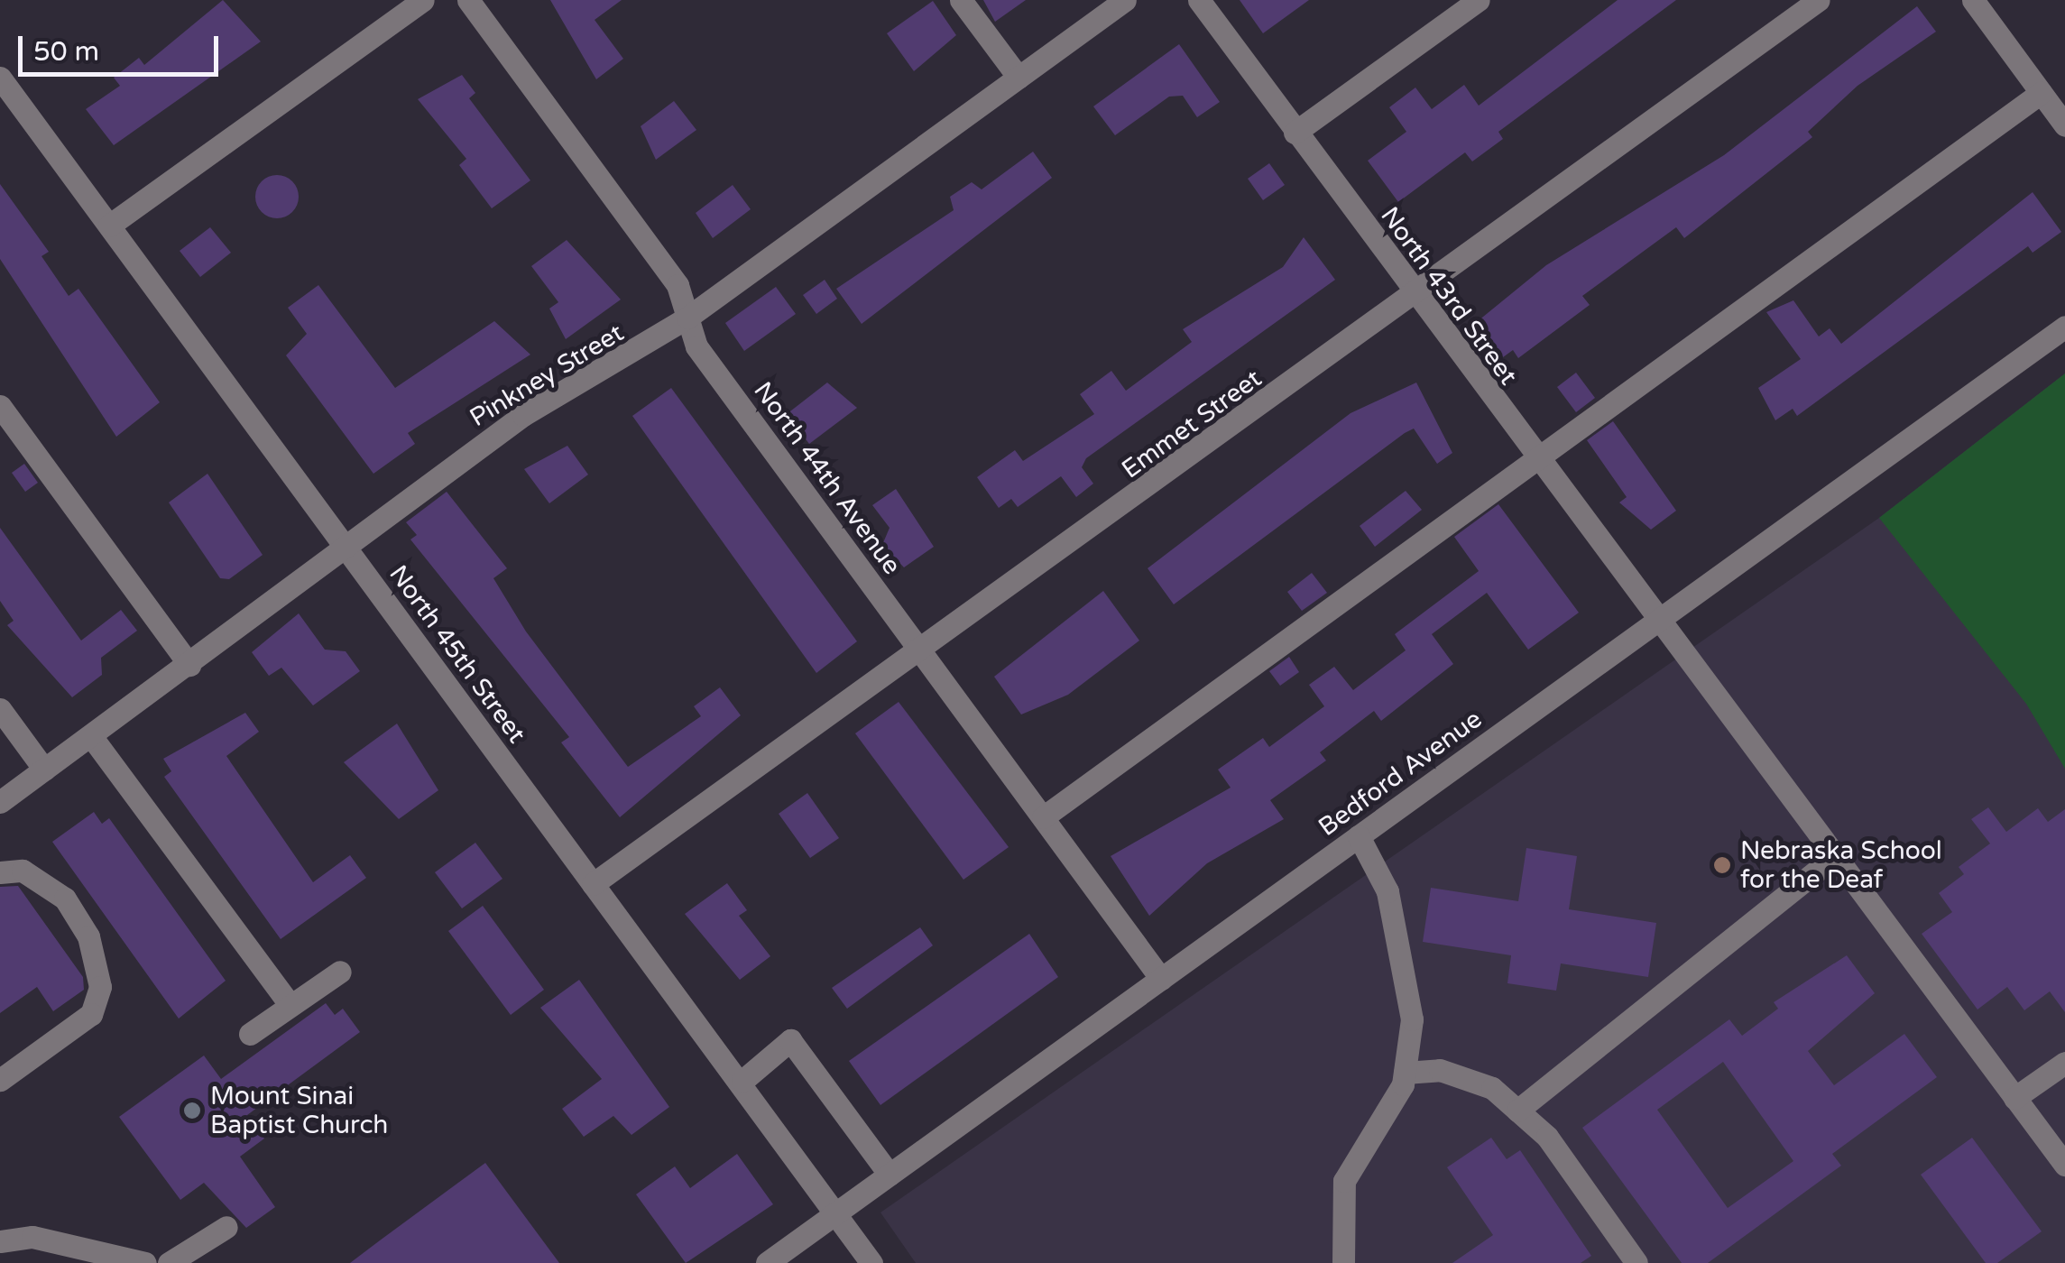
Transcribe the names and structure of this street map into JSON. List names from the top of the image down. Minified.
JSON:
{"streets":{"street":["North 43rd Street","Pinkney Street","Emmet Street","North 44th Avenue","North 45th Street","Bedford Avenue"]},"crossings":[["North 43rd Street","Emmet Street"],["North 43rd Street","Bedford Avenue"],["Pinkney Street","North 44th Avenue"],["Pinkney Street","North 45th Street"],["Emmet Street","North 44th Avenue"],["Emmet Street","North 45th Street"],["North 44th Avenue","Bedford Avenue"],["North 45th Street","Bedford Avenue"]],"places":["Nebraska School for the Deaf","Mount Sinai Baptist Church"],"scale_bar":"50 m"}
